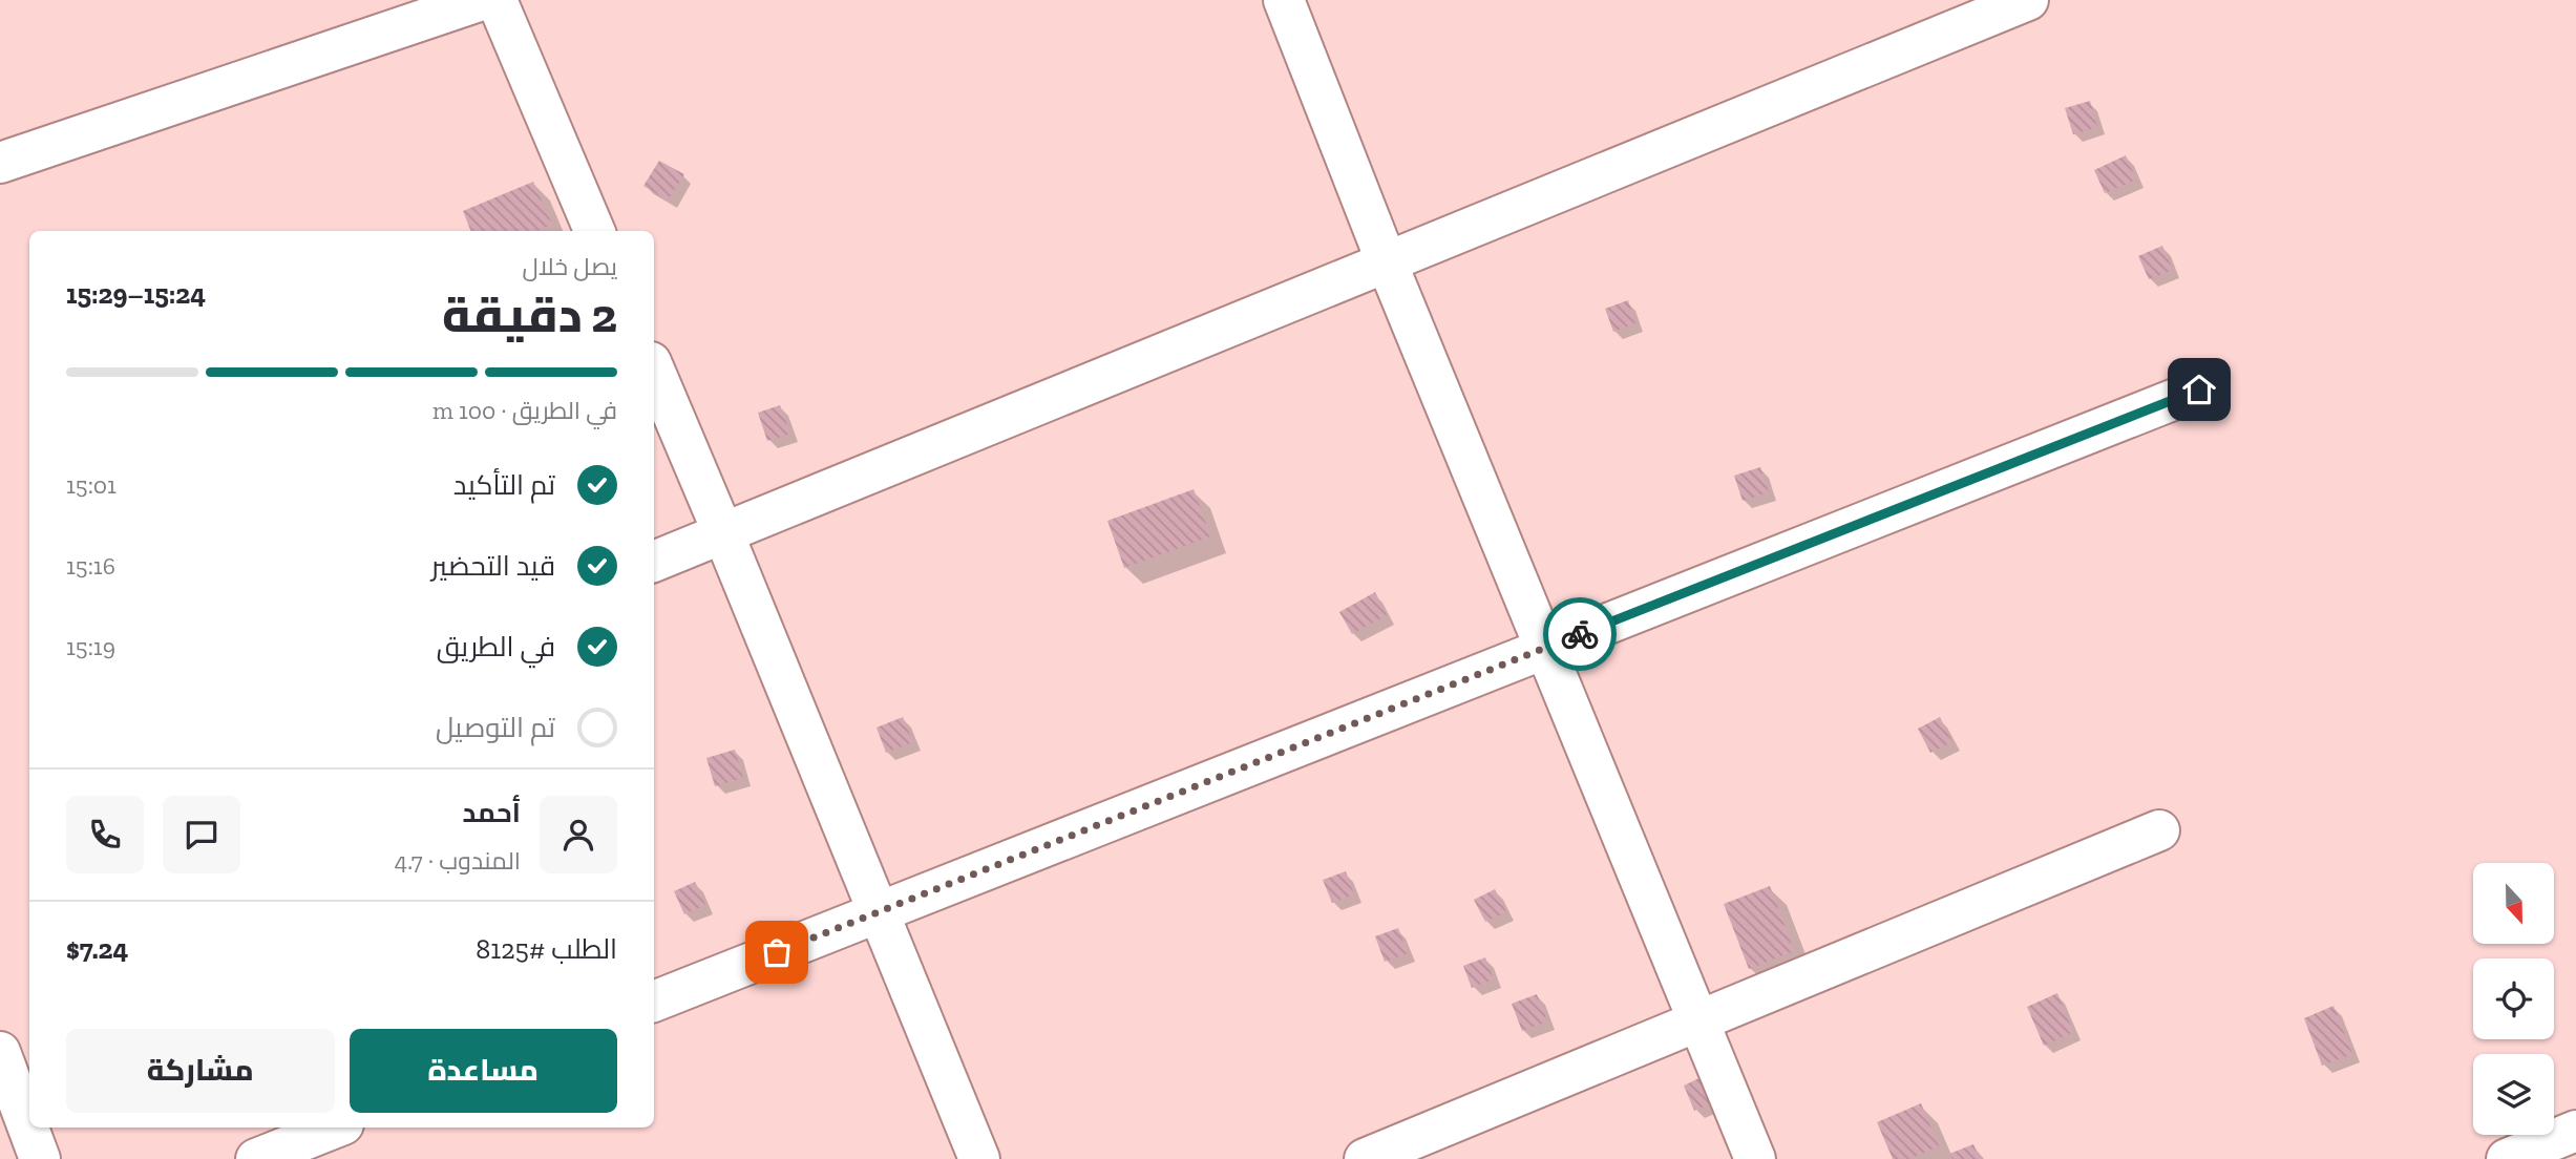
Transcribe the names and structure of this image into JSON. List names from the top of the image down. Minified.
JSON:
{"north":"bottom","page":{"heading":["2 دقيقة","يصل خلال","15:24–15:29"],"panel":["أحمد","المندوب · 4.7","الطلب #8125","$7.24"],"bar":"في الطريق · 100 m","list":[["تم التأكيد","15:01"],["قيد التحضير","15:16"],["في الطريق","15:19"],"تم التوصيل"],"buttons":["مساعدة","مشاركة"]}}
